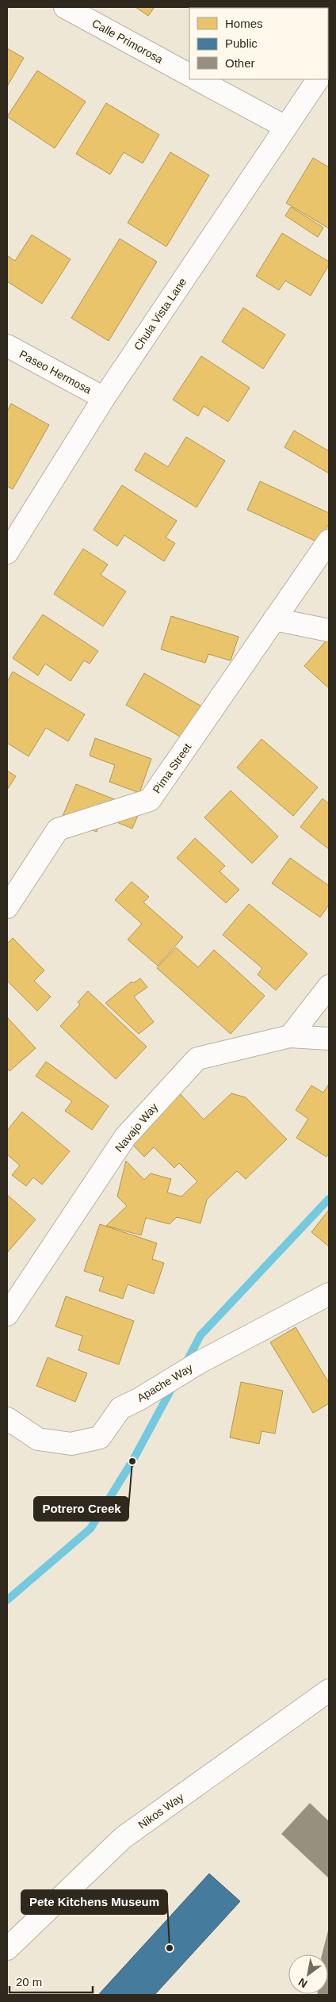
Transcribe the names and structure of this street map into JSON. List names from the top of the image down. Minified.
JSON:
{"streets":{"street":["Calle Primorosa","Chula Vista Lane","Paseo Hermosa","Pima Street","Navajo Way","Apache Way","Nikos Way"]},"crossings":[["Chula Vista Lane","Paseo Hermosa"]],"places":["Potrero Creek","Pete Kitchens Museum"],"legend":["Homes","Public","Other"],"scale_bar":"20 m","north":"bottom left"}
